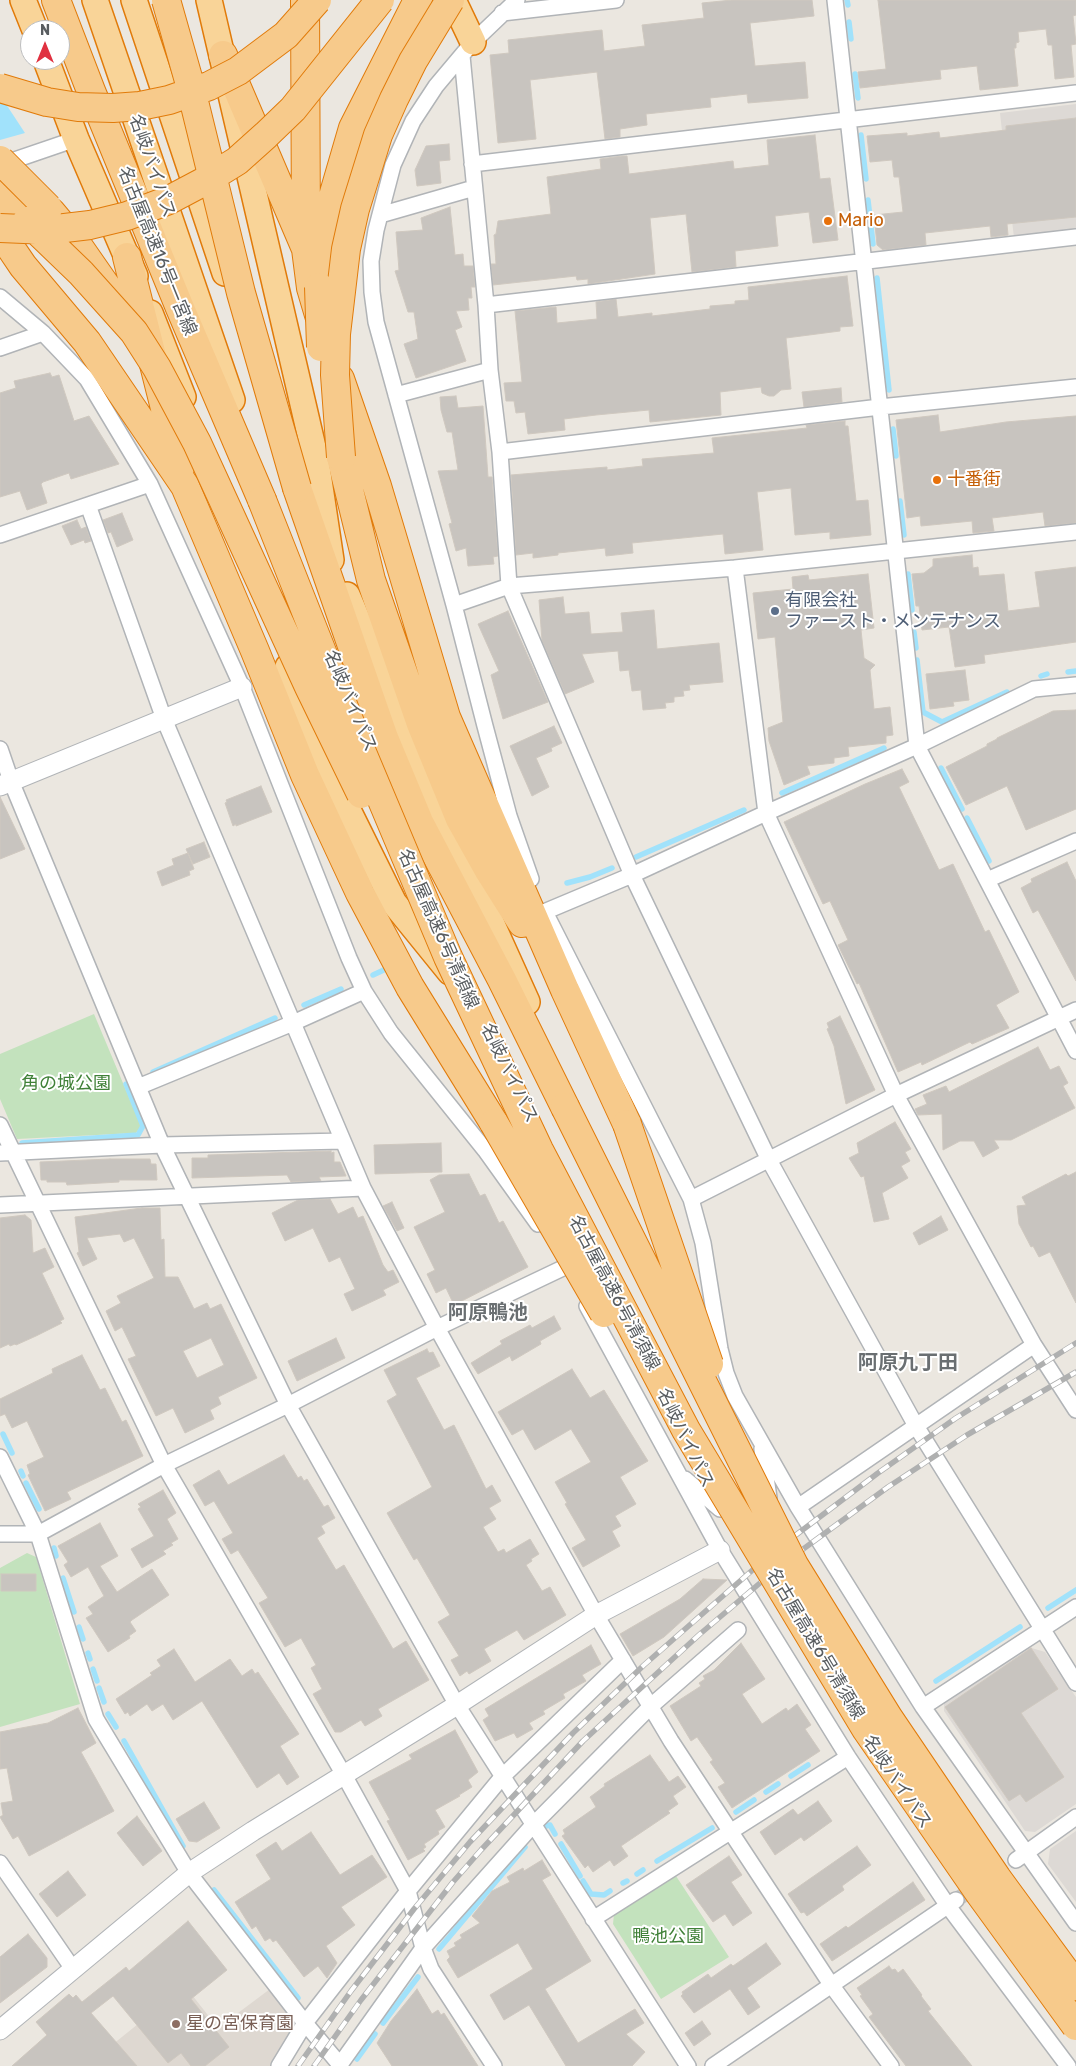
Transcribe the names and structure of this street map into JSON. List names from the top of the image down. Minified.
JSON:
{"streets":{"highway":["名岐バイパス","名古屋高速16号一宮線","名古屋高速6号清須線"]},"crossings":[["名古屋高速16号一宮線","名古屋高速6号清須線"]],"districts":["阿原鴨池","阿原九丁田"],"parks":["角の城公園","鴨池公園"],"places":["Mario","十番街","有限会社 ファースト・メンテナンス","星の宮保育園"],"north":"top"}
